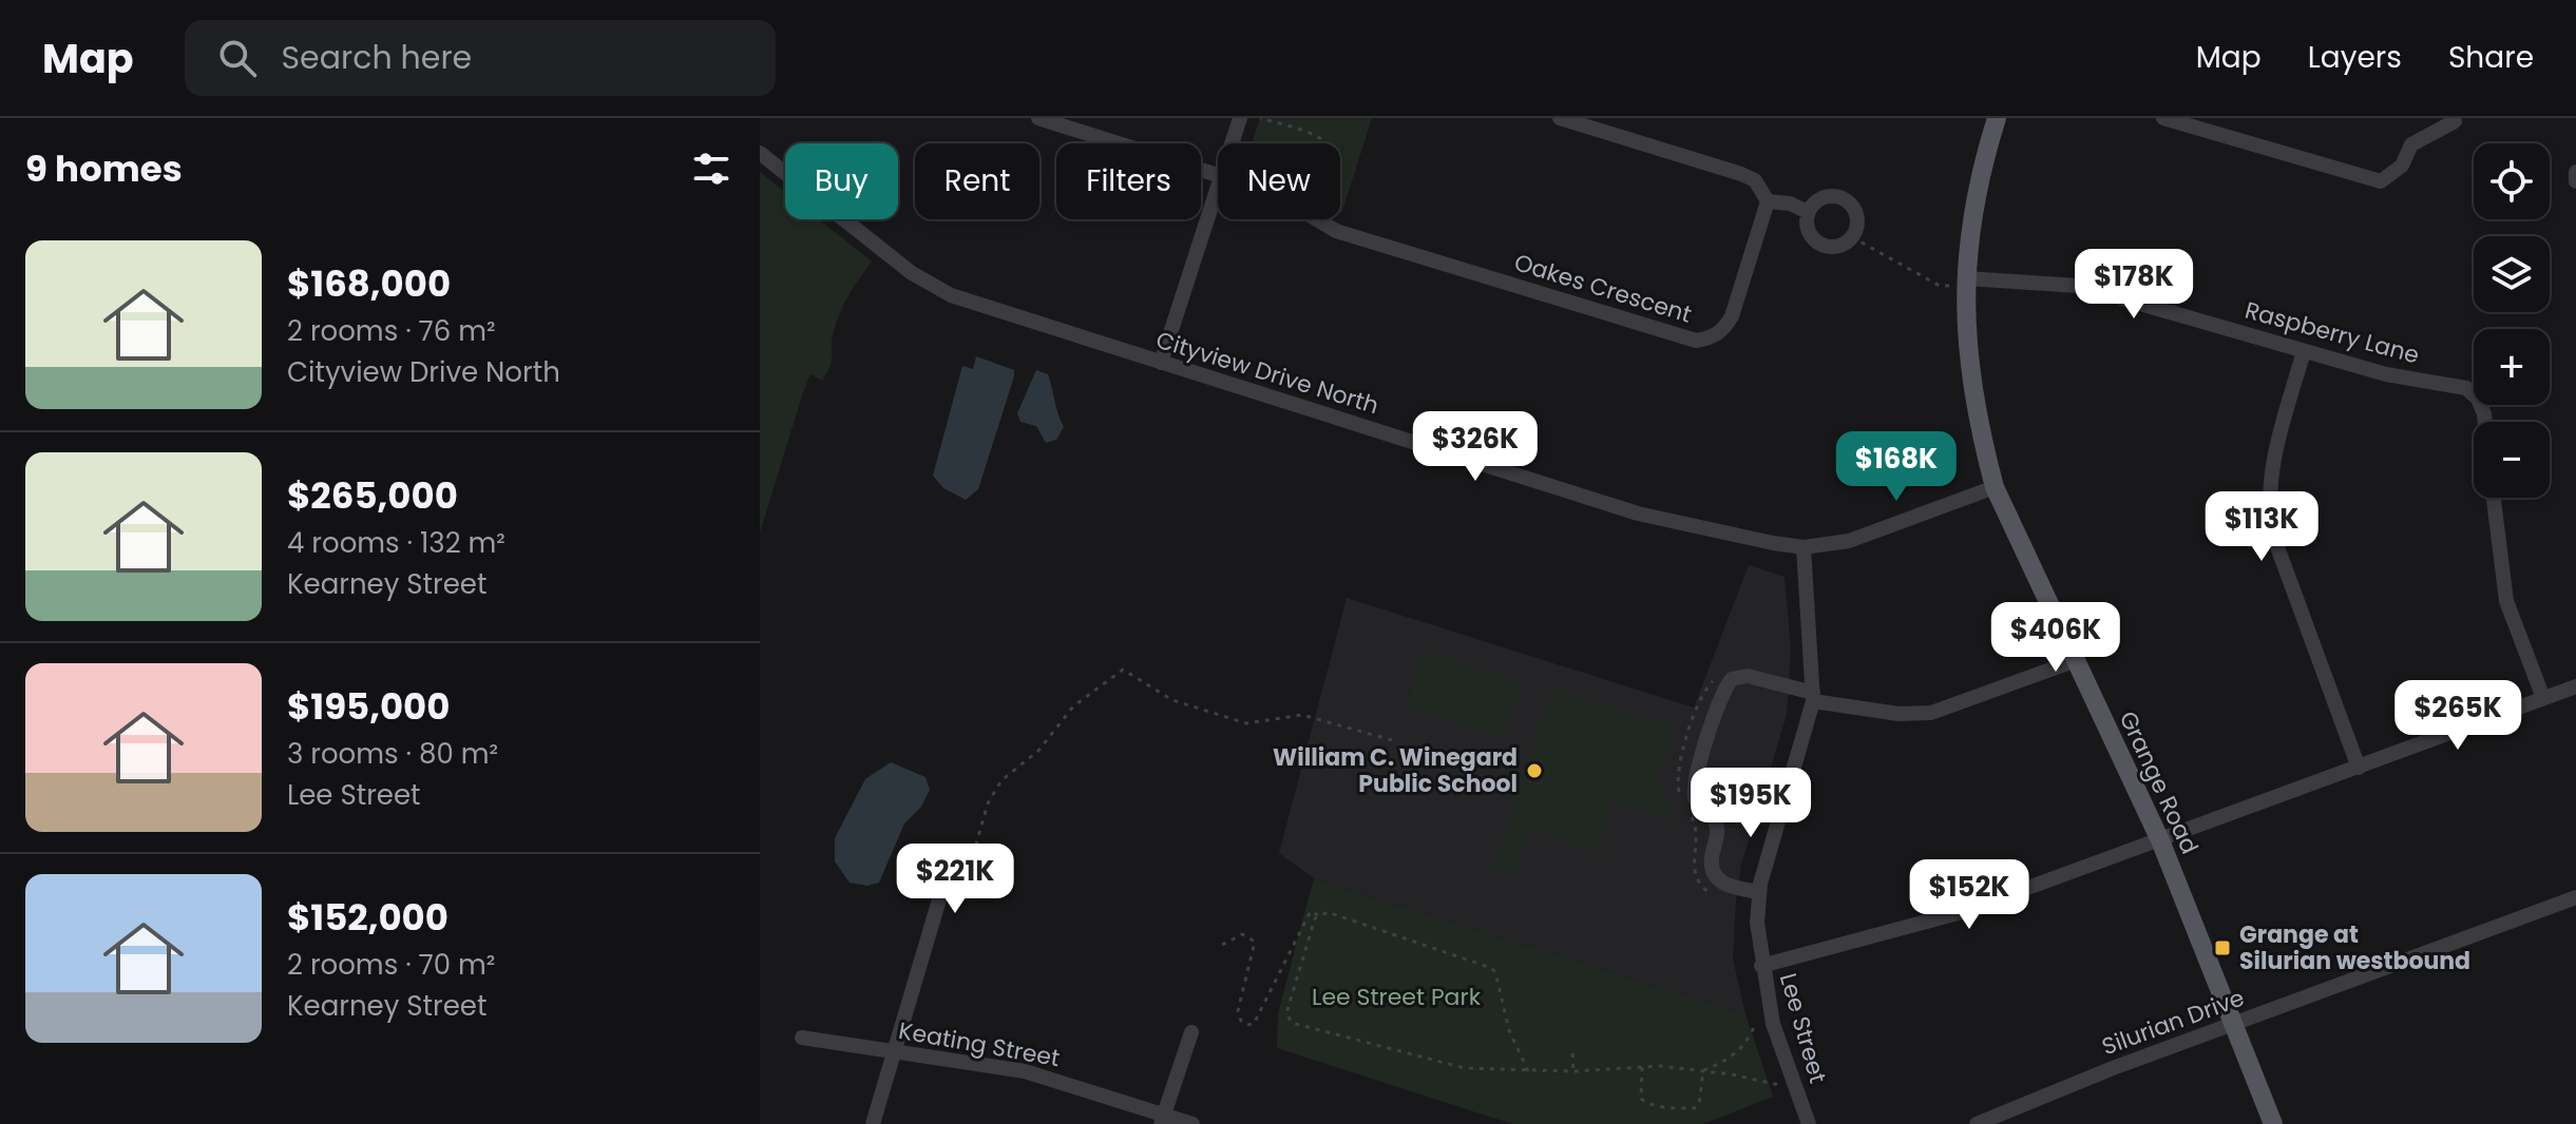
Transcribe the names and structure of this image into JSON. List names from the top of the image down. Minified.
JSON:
{"streets":{"main road":["Grange Road"],"street":["Oakes Crescent","Raspberry Lane","Cityview Drive North","Silurian Drive","Lee Street","Keating Street"]},"crossings":[["Raspberry Lane","Grange Road"],["Cityview Drive North","Grange Road"],["Cityview Drive North","Lee Street"],["Grange Road","Silurian Drive"]],"parks":["Lee Street Park"],"places":{"other":["William C. Winegard Public School"],"transit":["Grange at Silurian westbound"]},"page":{"header":"Map","search":"Search here","nav":["Map","Layers","Share"],"heading":"9 homes","map_buttons":["+","−"],"chip":["Buy","Rent","Filters","New"],"list":[{"name":"$168,000","note":"2 rooms · 76 m² · Cityview Drive North"},{"name":"$265,000","note":"4 rooms · 132 m² · Kearney Street"},{"name":"$195,000","note":"3 rooms · 80 m² · Lee Street"},{"name":"$152,000","note":"2 rooms · 70 m² · Kearney Street"}],"price":["$178K","$326K","$168K","$113K","$406K","$265K","$195K","$221K","$152K"]}}
